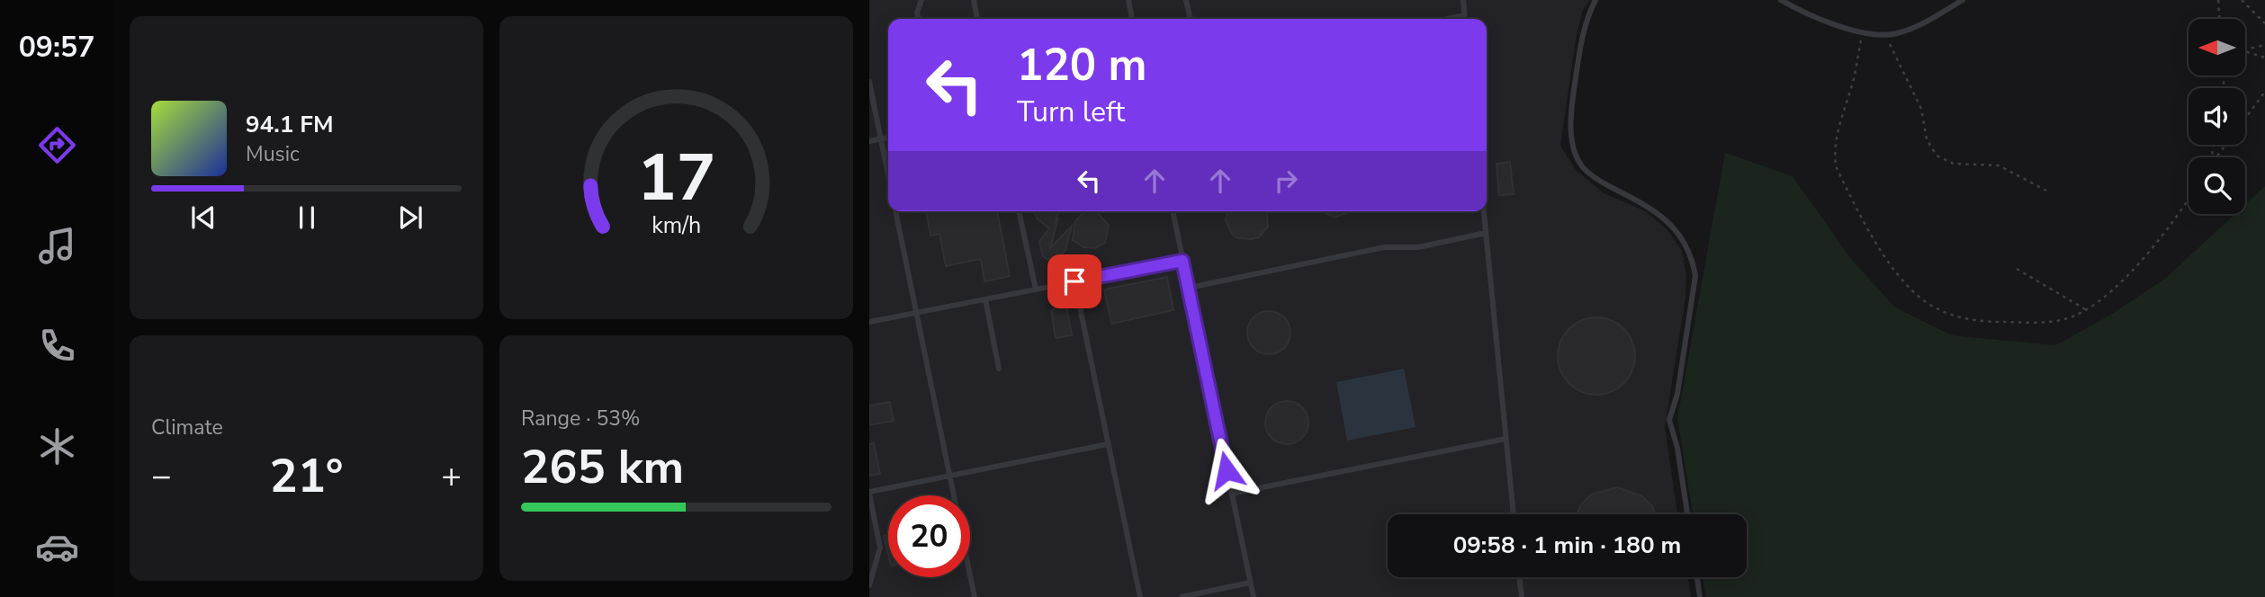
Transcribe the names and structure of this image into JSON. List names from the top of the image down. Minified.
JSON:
{"north":"left","page":{"tabs":"09:57","turn":["120 m","Turn left"],"song":["94.1 FM","Music"],"tile":["Climate",["Range · 53%","265 km"]],"heat":["−","21°","+"],"limit":"20","trip":"09:58 · 1 min · 180 m","gauge":["17","km/h"]}}
